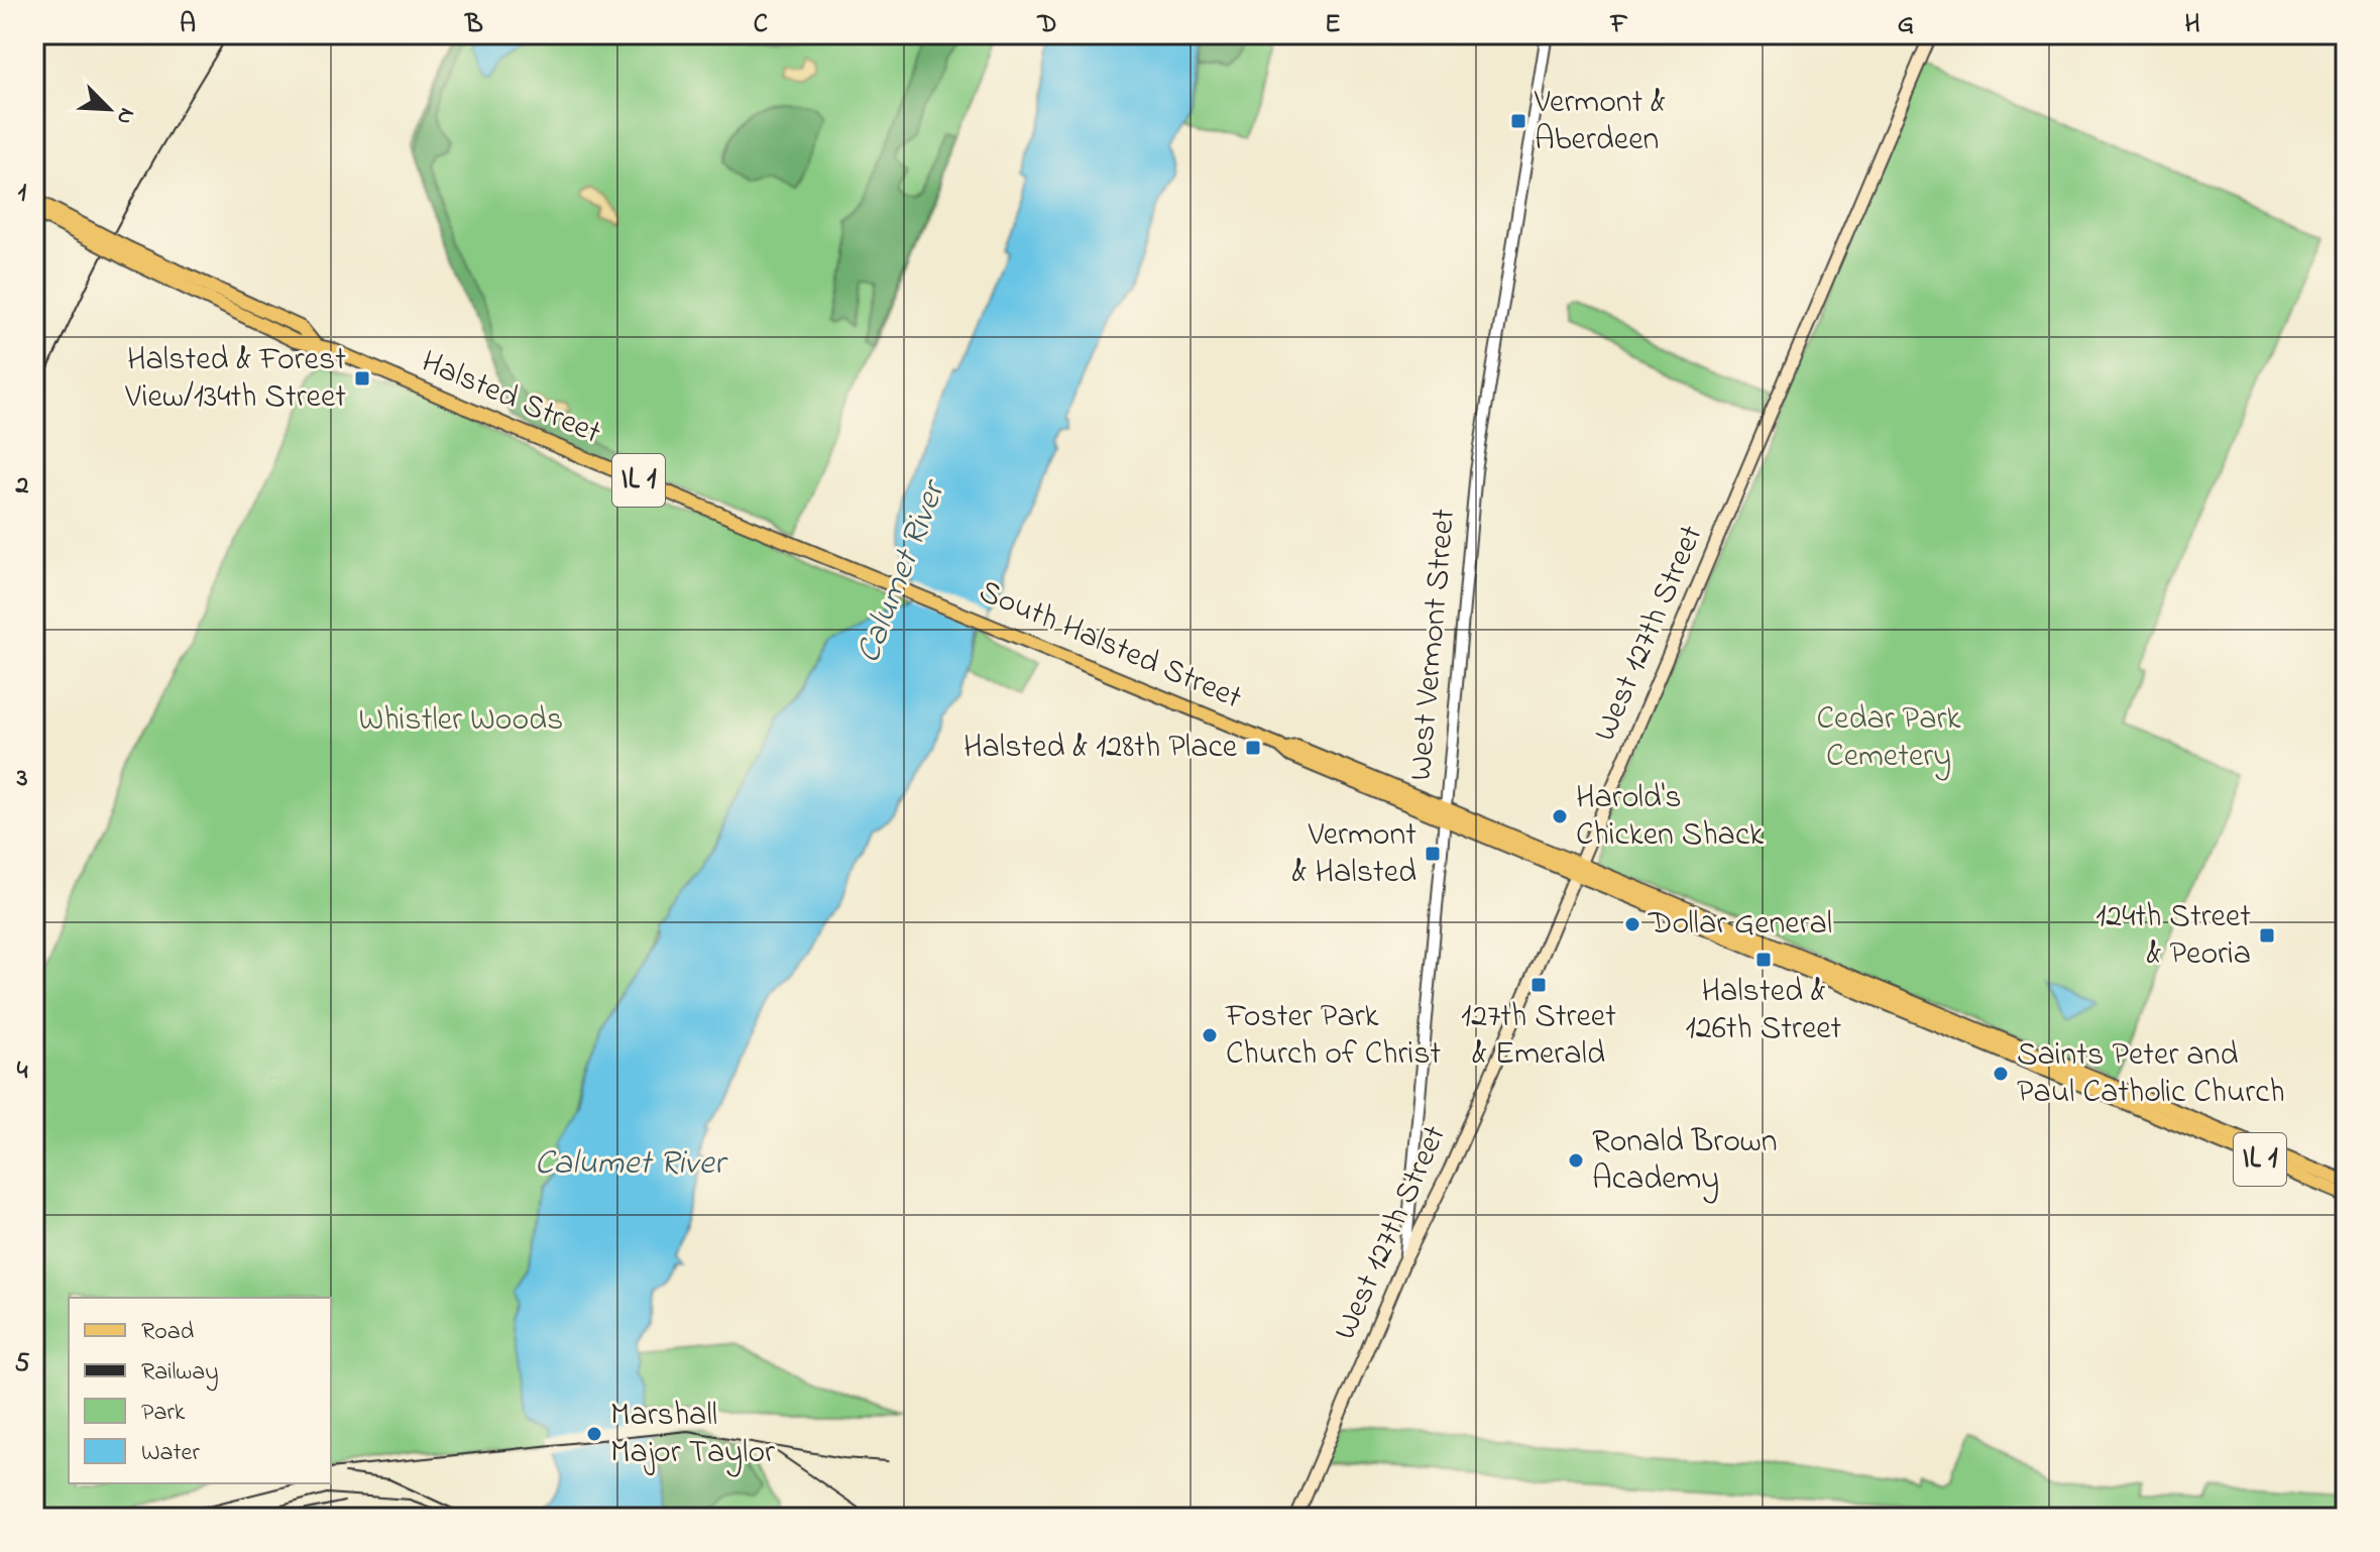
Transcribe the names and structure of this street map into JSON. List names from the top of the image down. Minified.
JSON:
{"streets":{"main road":["Halsted Street","IL 1","West 127th Street","South Halsted Street"],"street":["West Vermont Street"]},"crossings":[["Halsted Street","South Halsted Street"],["West 127th Street","West Vermont Street"],["West 127th Street","South Halsted Street"],["West Vermont Street","South Halsted Street"]],"water":["Calumet River"],"parks":["Cedar Park Cemetery","Whistler Woods"],"places":{"transit":["Vermont & Aberdeen","Halsted & Forest View/134th Street","Halsted & 128th Place","Vermont & Halsted","124th Street & Peoria","Halsted & 126th Street","127th Street & Emerald"],"other":["Harold's Chicken Shack","Dollar General","Foster Park Church of Christ","Saints Peter and Paul Catholic Church","Ronald Brown Academy","Marshall Major Taylor"]},"legend":["Road","Railway","Park","Water"],"north":"bottom right","grid":{"columns":["A","B","C","D","E","F","G","H"],"rows":["1","2","3","4","5"]}}
